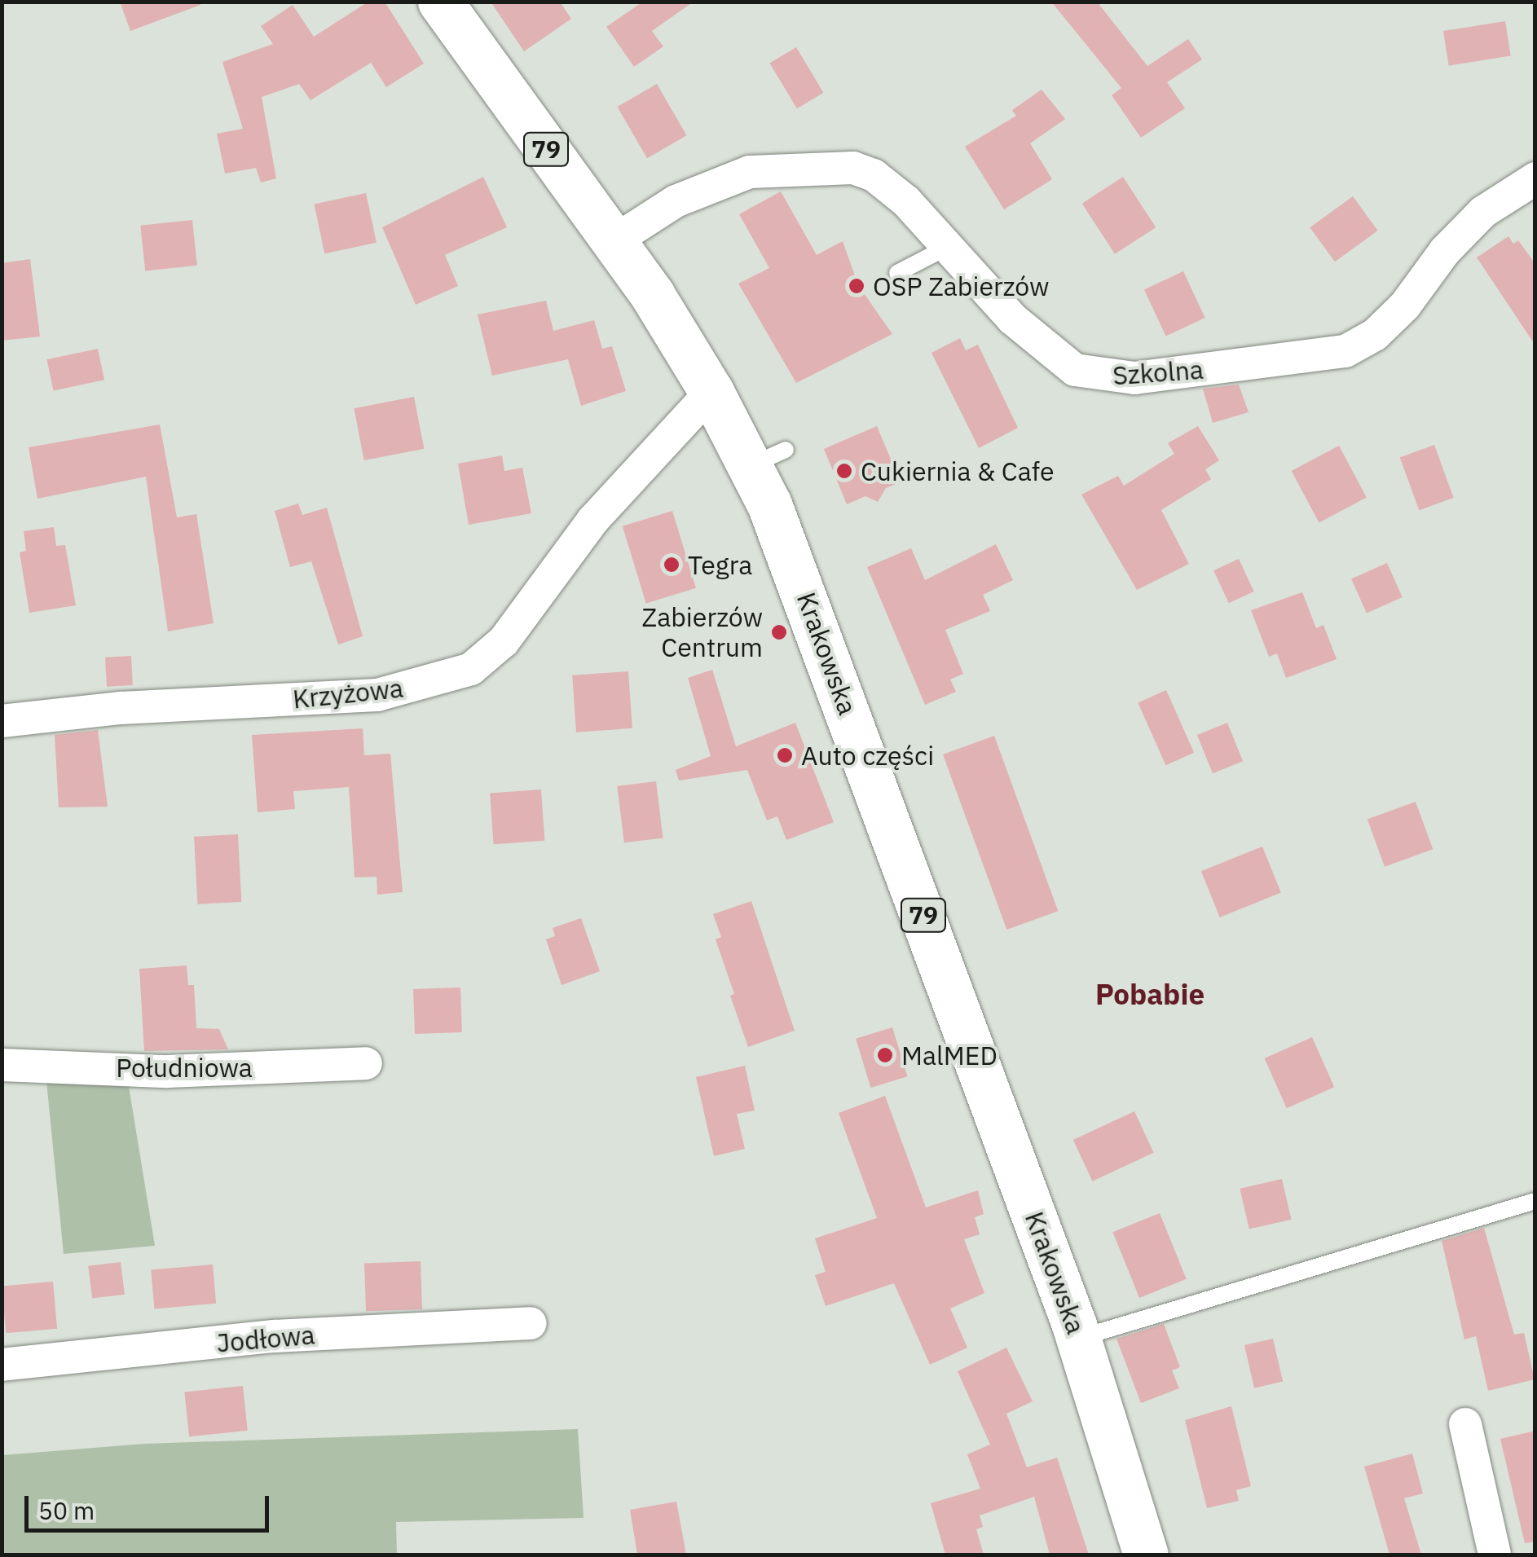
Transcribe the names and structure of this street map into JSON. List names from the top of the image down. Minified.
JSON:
{"streets":{"main road":["79","Krakowska"],"street":["Szkolna","Krzyżowa","Południowa","Jodłowa"]},"crossings":[["Szkolna","Krakowska"],["Krakowska","Krzyżowa"]],"districts":["Pobabie"],"places":["OSP Zabierzów","Cukiernia & Cafe","Tegra","Zabierzów Centrum","Auto części","MalMED"],"scale_bar":"50 m"}
